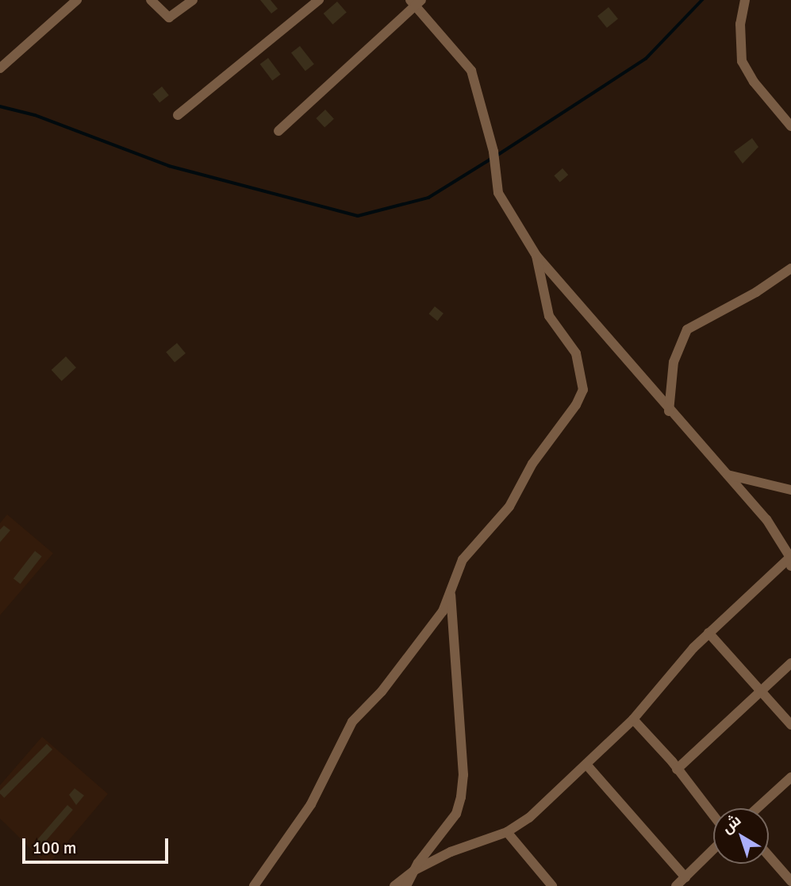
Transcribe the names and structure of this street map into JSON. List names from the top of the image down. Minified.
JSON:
{"scale_bar":"100 m","north":"top left"}
